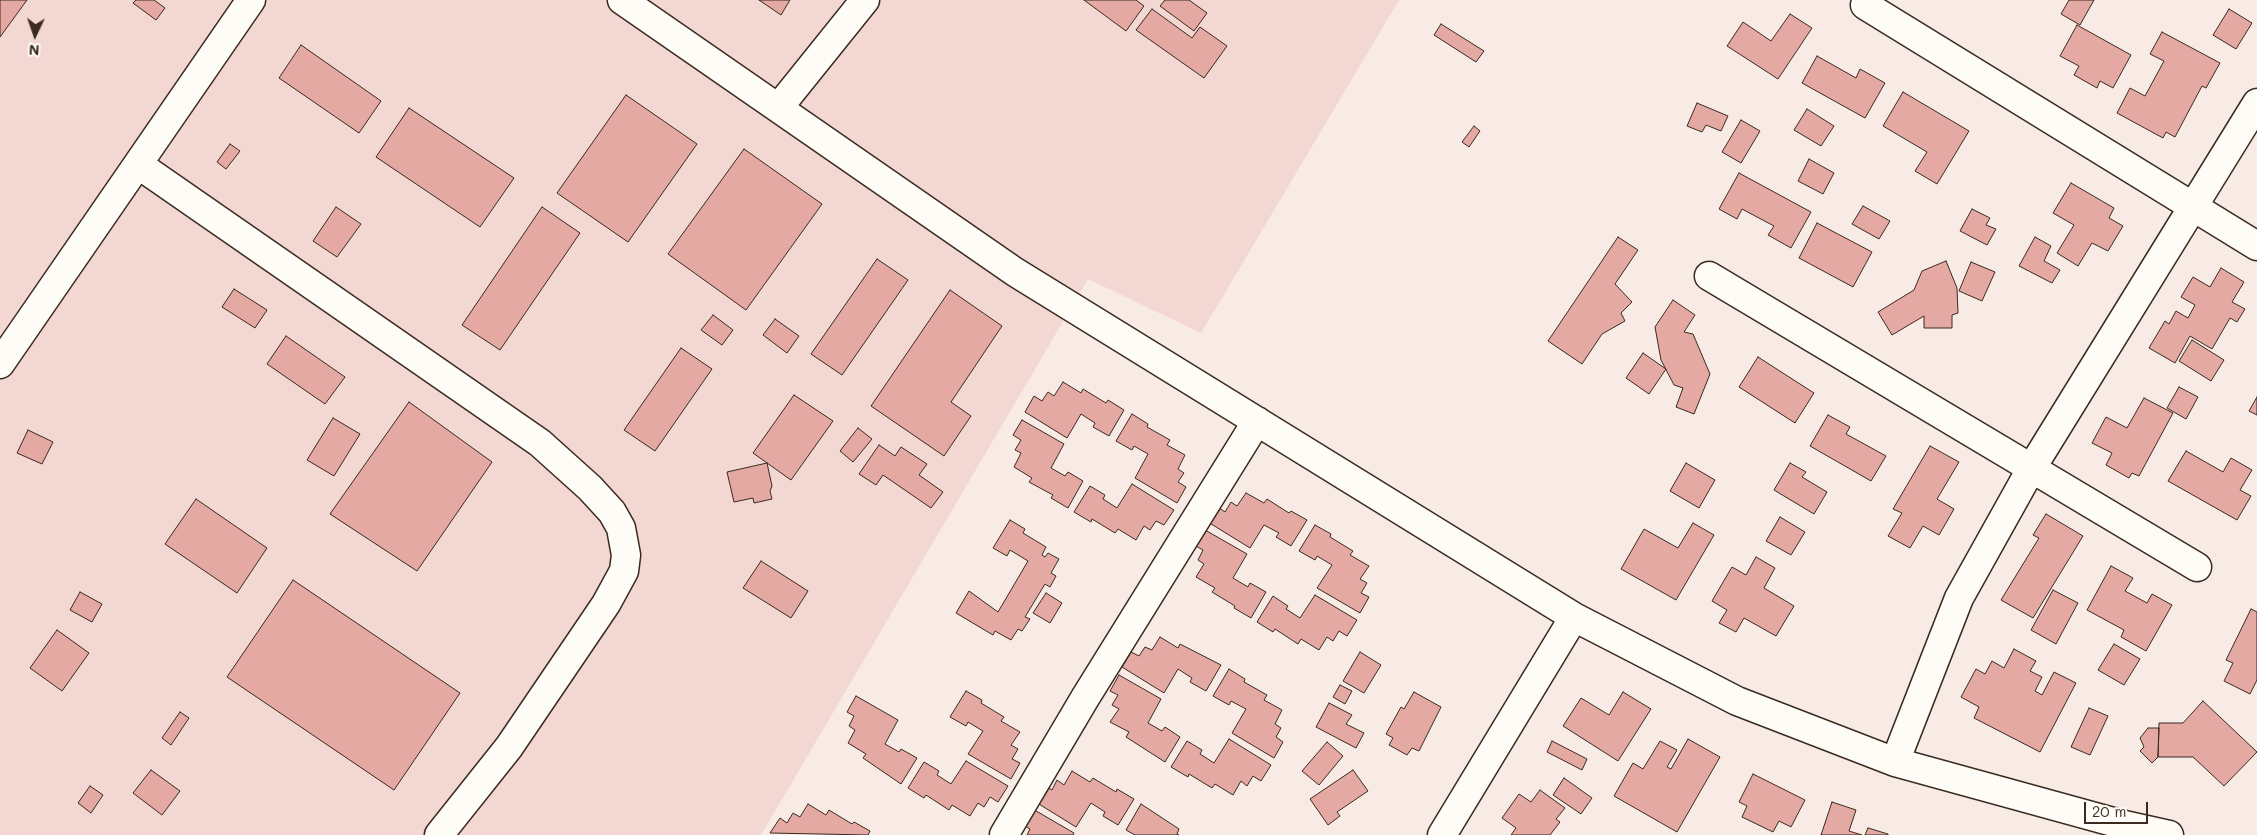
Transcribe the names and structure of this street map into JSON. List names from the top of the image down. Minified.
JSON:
{"scale_bar":"20 m","north":"bottom"}
